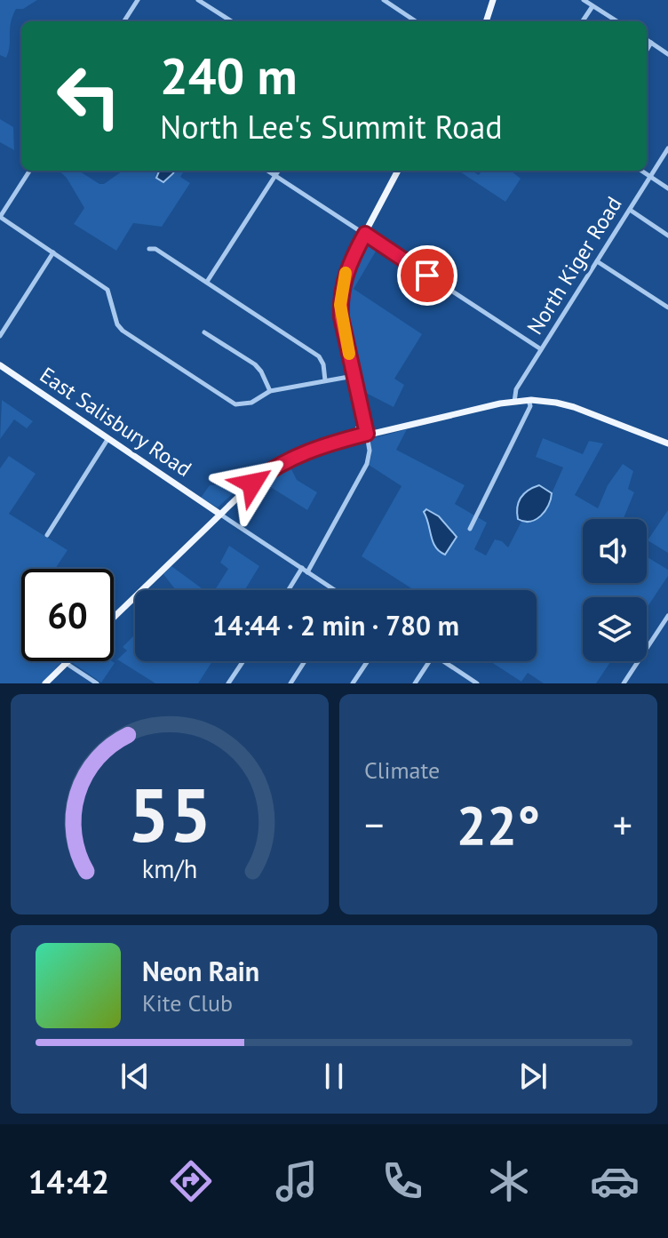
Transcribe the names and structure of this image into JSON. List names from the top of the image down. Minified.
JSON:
{"streets":{"main road":["East Salisbury Road"],"street":["North Kiger Road"]},"page":{"turn":["240 m","North Lee's Summit Road"],"limit":"60","trip":"14:44 · 2 min · 780 m","tile":"Climate","heat":["−","22°","+"],"song":["Neon Rain","Kite Club"],"tabs":"14:42","gauge":["55","km/h"]}}
